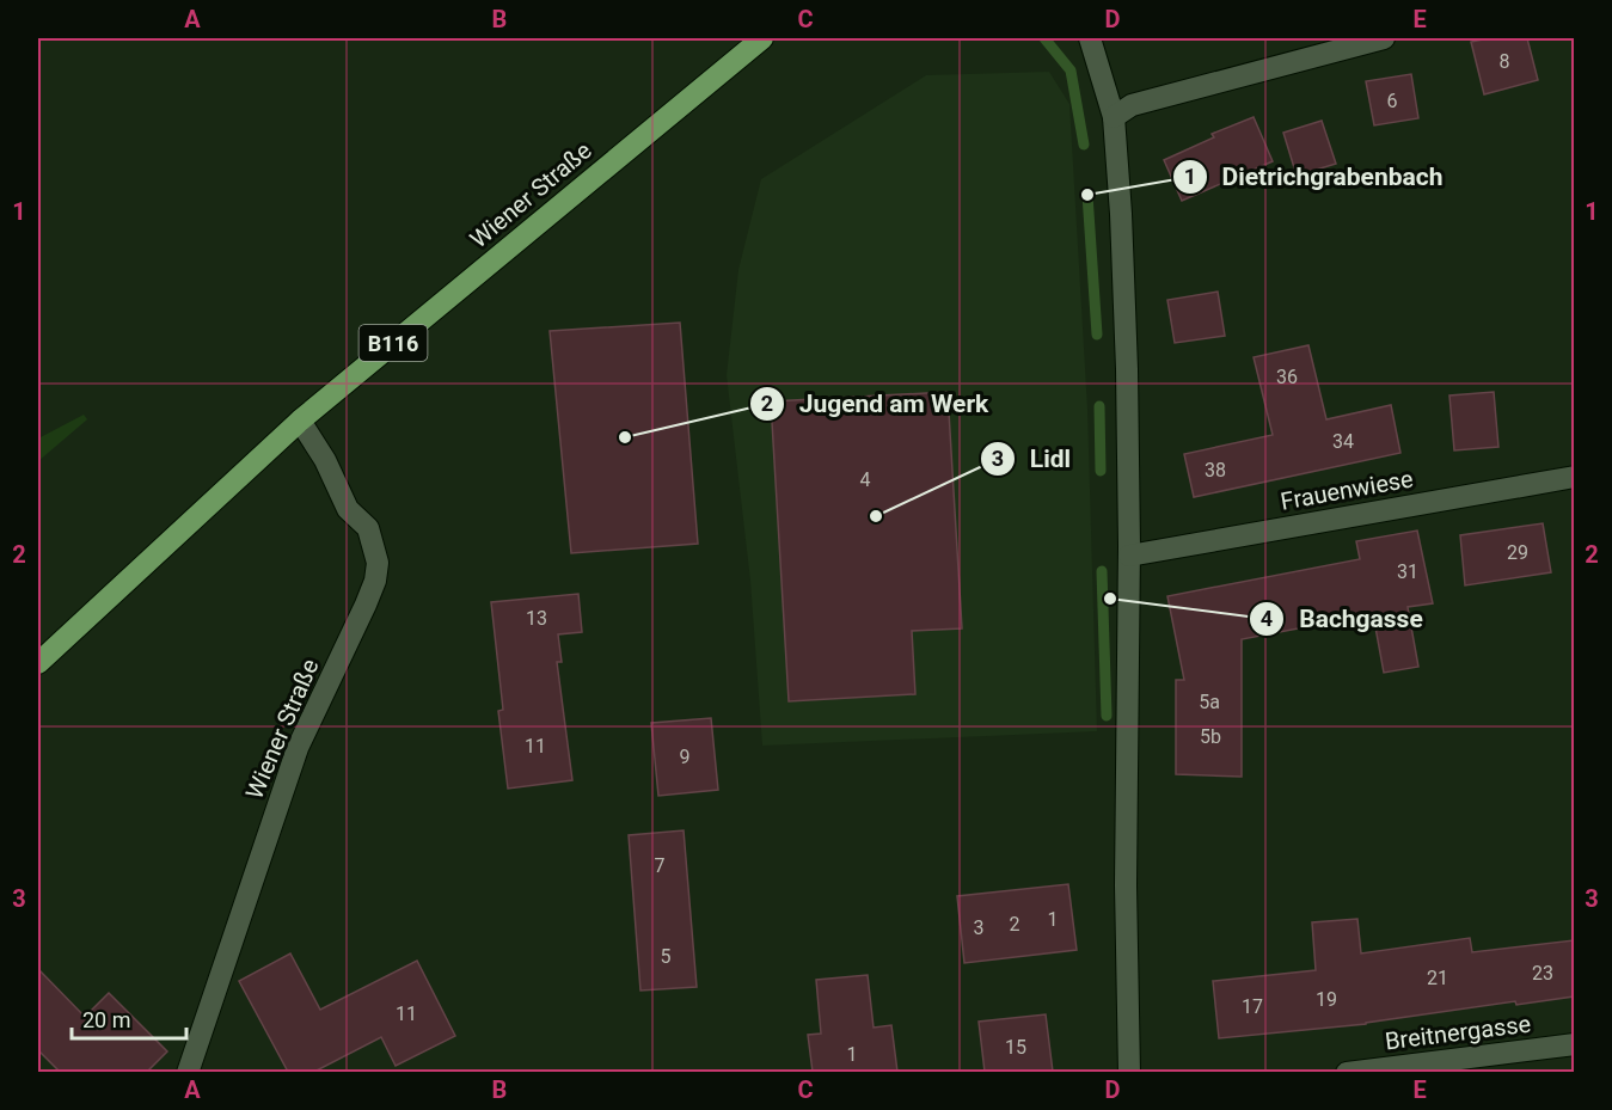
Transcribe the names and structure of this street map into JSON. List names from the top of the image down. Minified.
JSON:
{"streets":{"main road":["Wiener Straße","B116"],"street":["Frauenwiese","Breitnergasse"]},"places":["Dietrichgrabenbach","Jugend am Werk","Lidl","Bachgasse"],"house_numbers":["8","6","36","34","38","4","29","31","13","5a","5b","11","9","7","1","2","3","5","23","21","19","17","11","15","1"],"scale_bar":"20 m","grid":{"columns":["A","B","C","D","E"],"rows":["1","2","3"]}}
